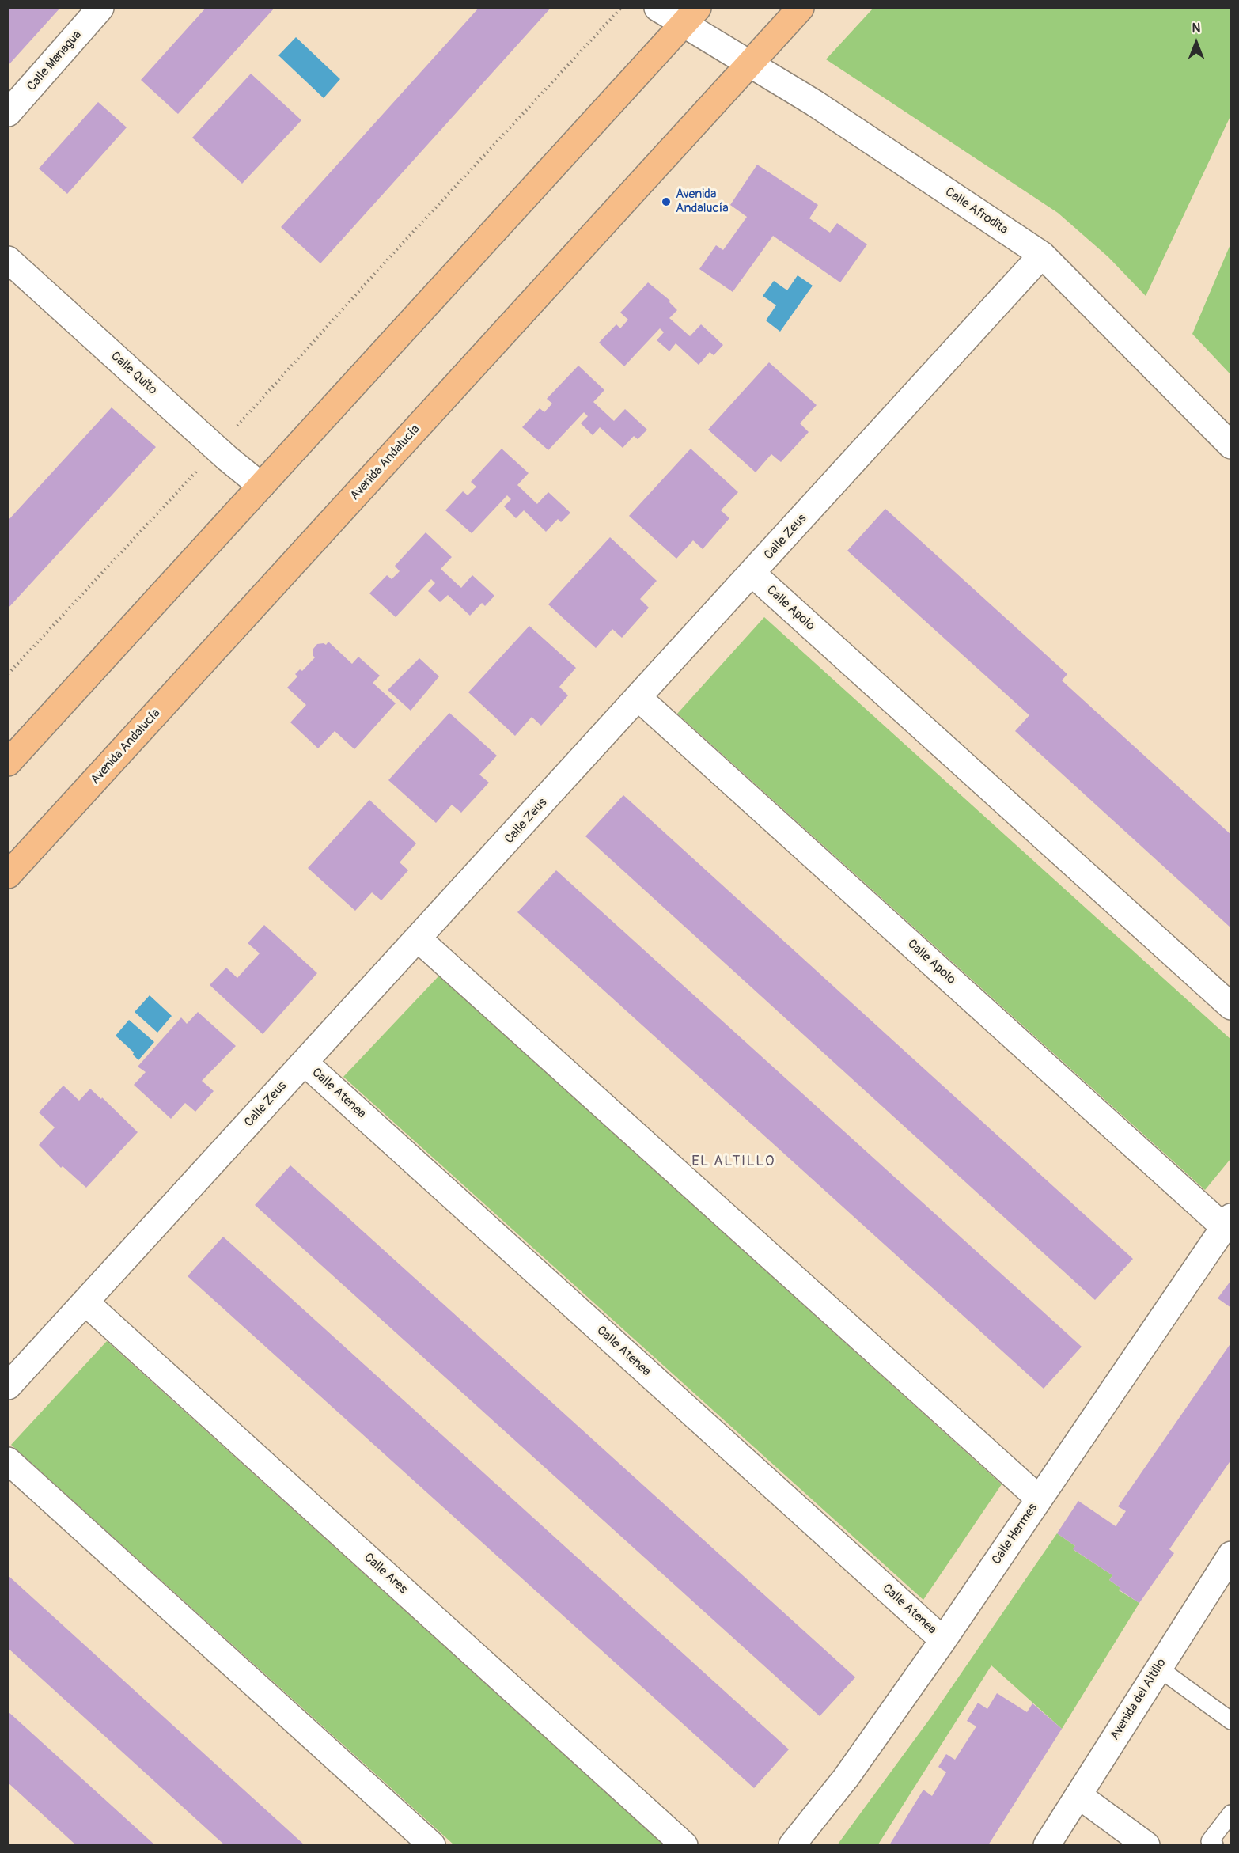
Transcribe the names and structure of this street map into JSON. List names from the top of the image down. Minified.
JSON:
{"streets":{"main road":["Avenida Andalucía"],"street":["Calle Managua","Calle Afrodita","Calle Quito","Calle Zeus","Calle Apolo","Calle Atenea","Calle Hermes","Calle Ares","Avenida del Altillo"]},"crossings":[["Calle Afrodita","Avenida Andalucía"],["Calle Afrodita","Calle Zeus"],["Calle Zeus","Calle Apolo"],["Calle Zeus","Calle Atenea"],["Calle Zeus","Calle Ares"],["Calle Apolo","Calle Hermes"],["Calle Atenea","Calle Hermes"]],"districts":["EL ALTILLO"],"places":["Avenida Andalucía"],"north":"top"}
